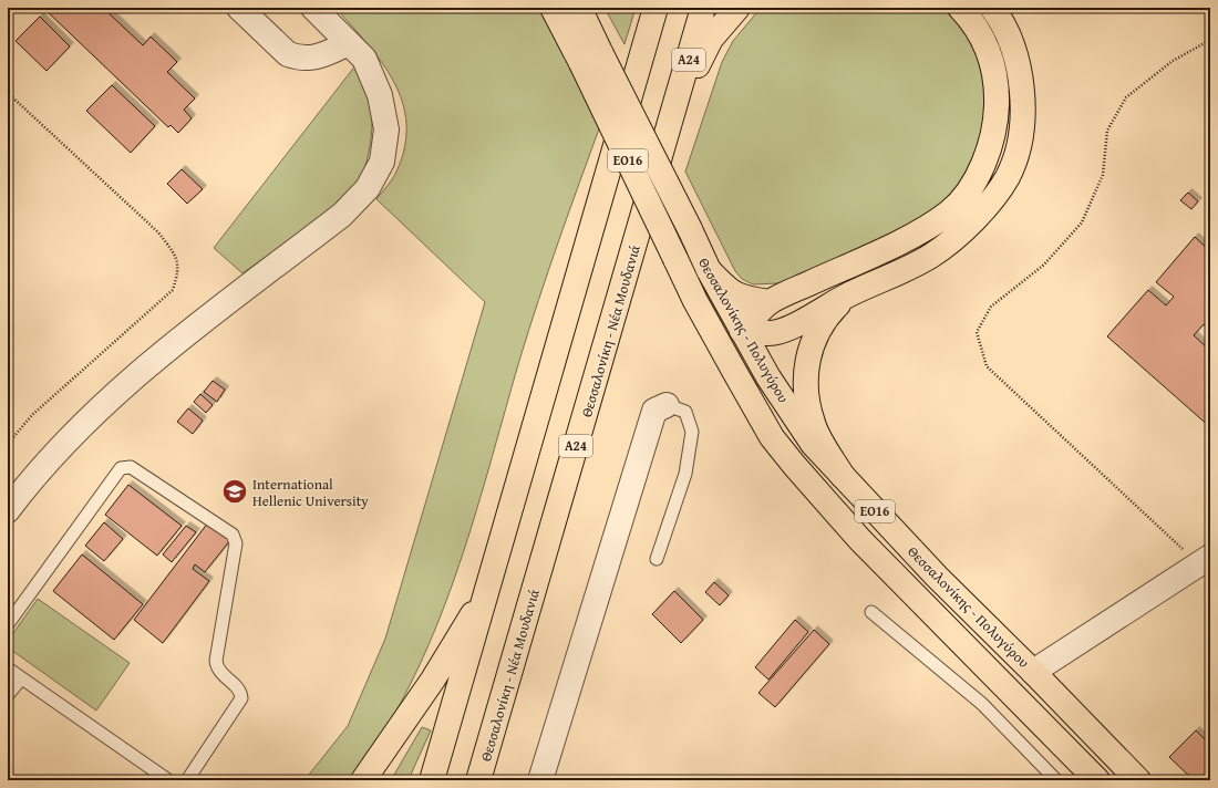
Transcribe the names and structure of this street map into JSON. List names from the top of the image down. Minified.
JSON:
{"streets":{"main road":["Α24","ΕΟ16","Θεσσαλονίκης - Πολυγύρου","Θεσσαλονίκη - Νέα Μουδανιά"]},"places":{"school or university":["International Hellenic University"]}}
